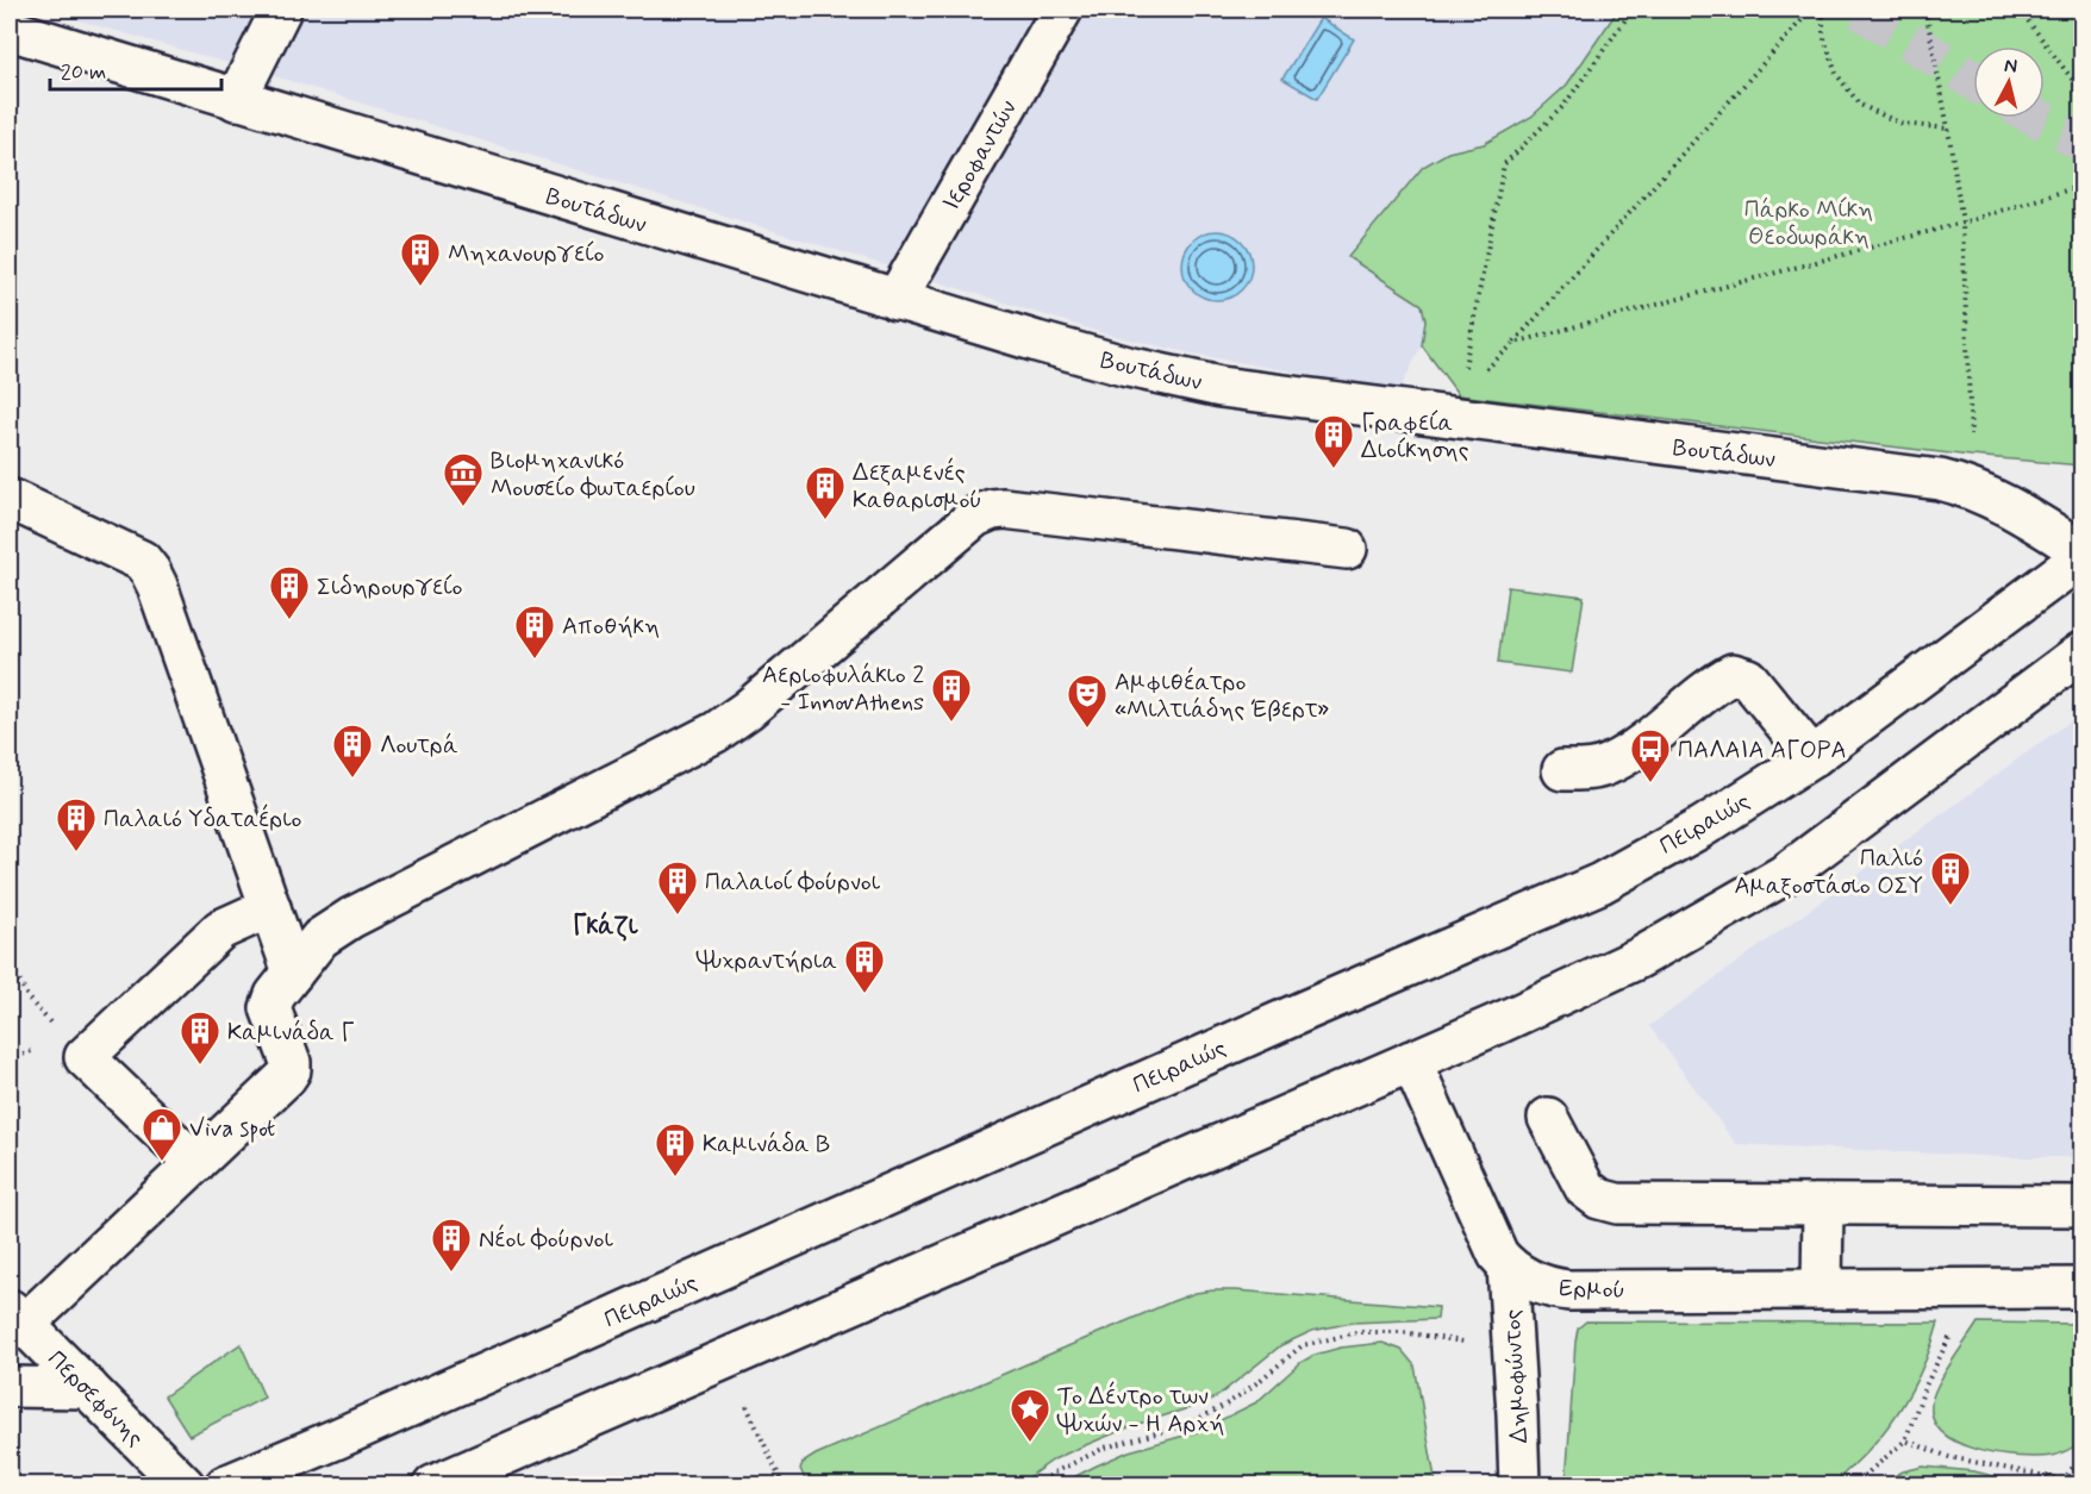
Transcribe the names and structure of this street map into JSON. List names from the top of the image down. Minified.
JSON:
{"streets":{"street":["Ιεροφαντών","Βουτάδων","Πειραιώς","Ερμού","Δημοφώντος","Περσεφόνης"]},"crossings":[["Ιεροφαντών","Βουτάδων"],["Βουτάδων","Πειραιώς"],["Ερμού","Δημοφώντος"]],"districts":["Γκάζι"],"parks":["Πάρκο Μίκη Θεοδωράκη"],"places":{"building":["Μηχανουργείο","Γραφεία Διοίκησης","Δεξαμενές Καθαρισμού","Σιδηρουργείο","Αποθήκη","Αεριοφυλάκιο 2 - InnovAthens","Λουτρά","Παλαιό Υδαταέριο","Παλιό Αμαξοστάσιο ΟΣΥ","Παλαιοί Φούρνοι","Ψυχραντήρια","Καμινάδα Γ","Καμινάδα Β","Νέοι Φούρνοι"],"museum":["Βιομηχανικό Μουσείο Φωταερίου"],"theatre":["Αμφιθέατρο «Μιλτιάδης Έβερτ»"],"bus stop":["ΠΑΛΑΙΑ ΑΓΟΡΑ"],"shop":["Viva spot"],"place":["Το Δέντρο των Ψυχών - Η Αρχή"]},"scale_bar":"20 m","north":"top"}
